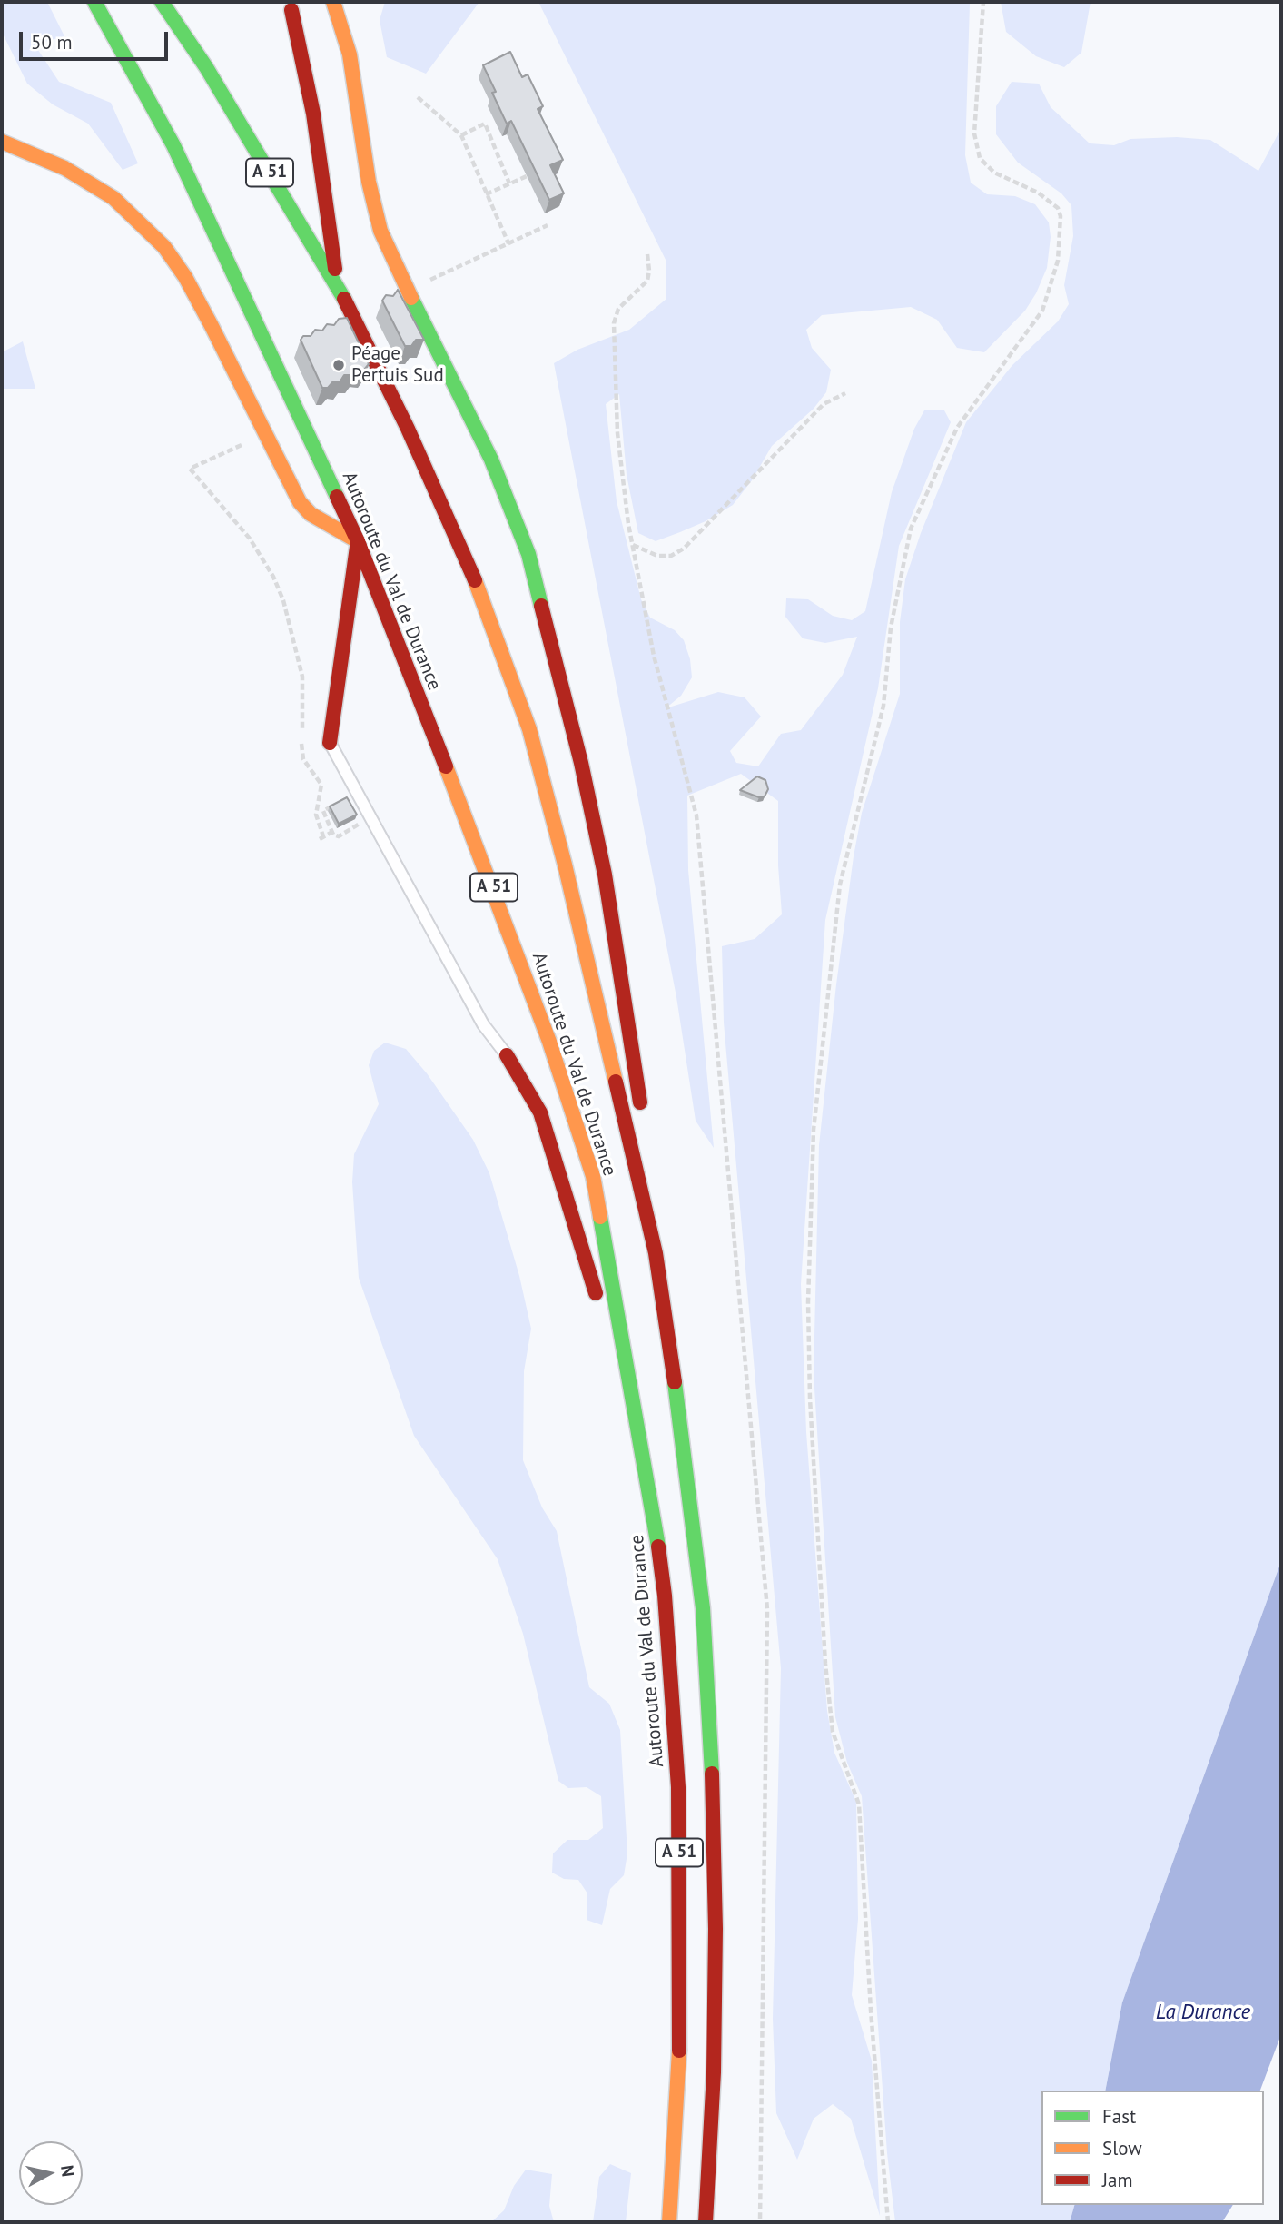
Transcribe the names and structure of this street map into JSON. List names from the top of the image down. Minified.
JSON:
{"streets":{"highway":["A 51","Autoroute du Val de Durance"]},"water":["La Durance"],"places":["Péage Pertuis Sud"],"legend":["Fast","Slow","Jam"],"scale_bar":"50 m","north":"right"}
